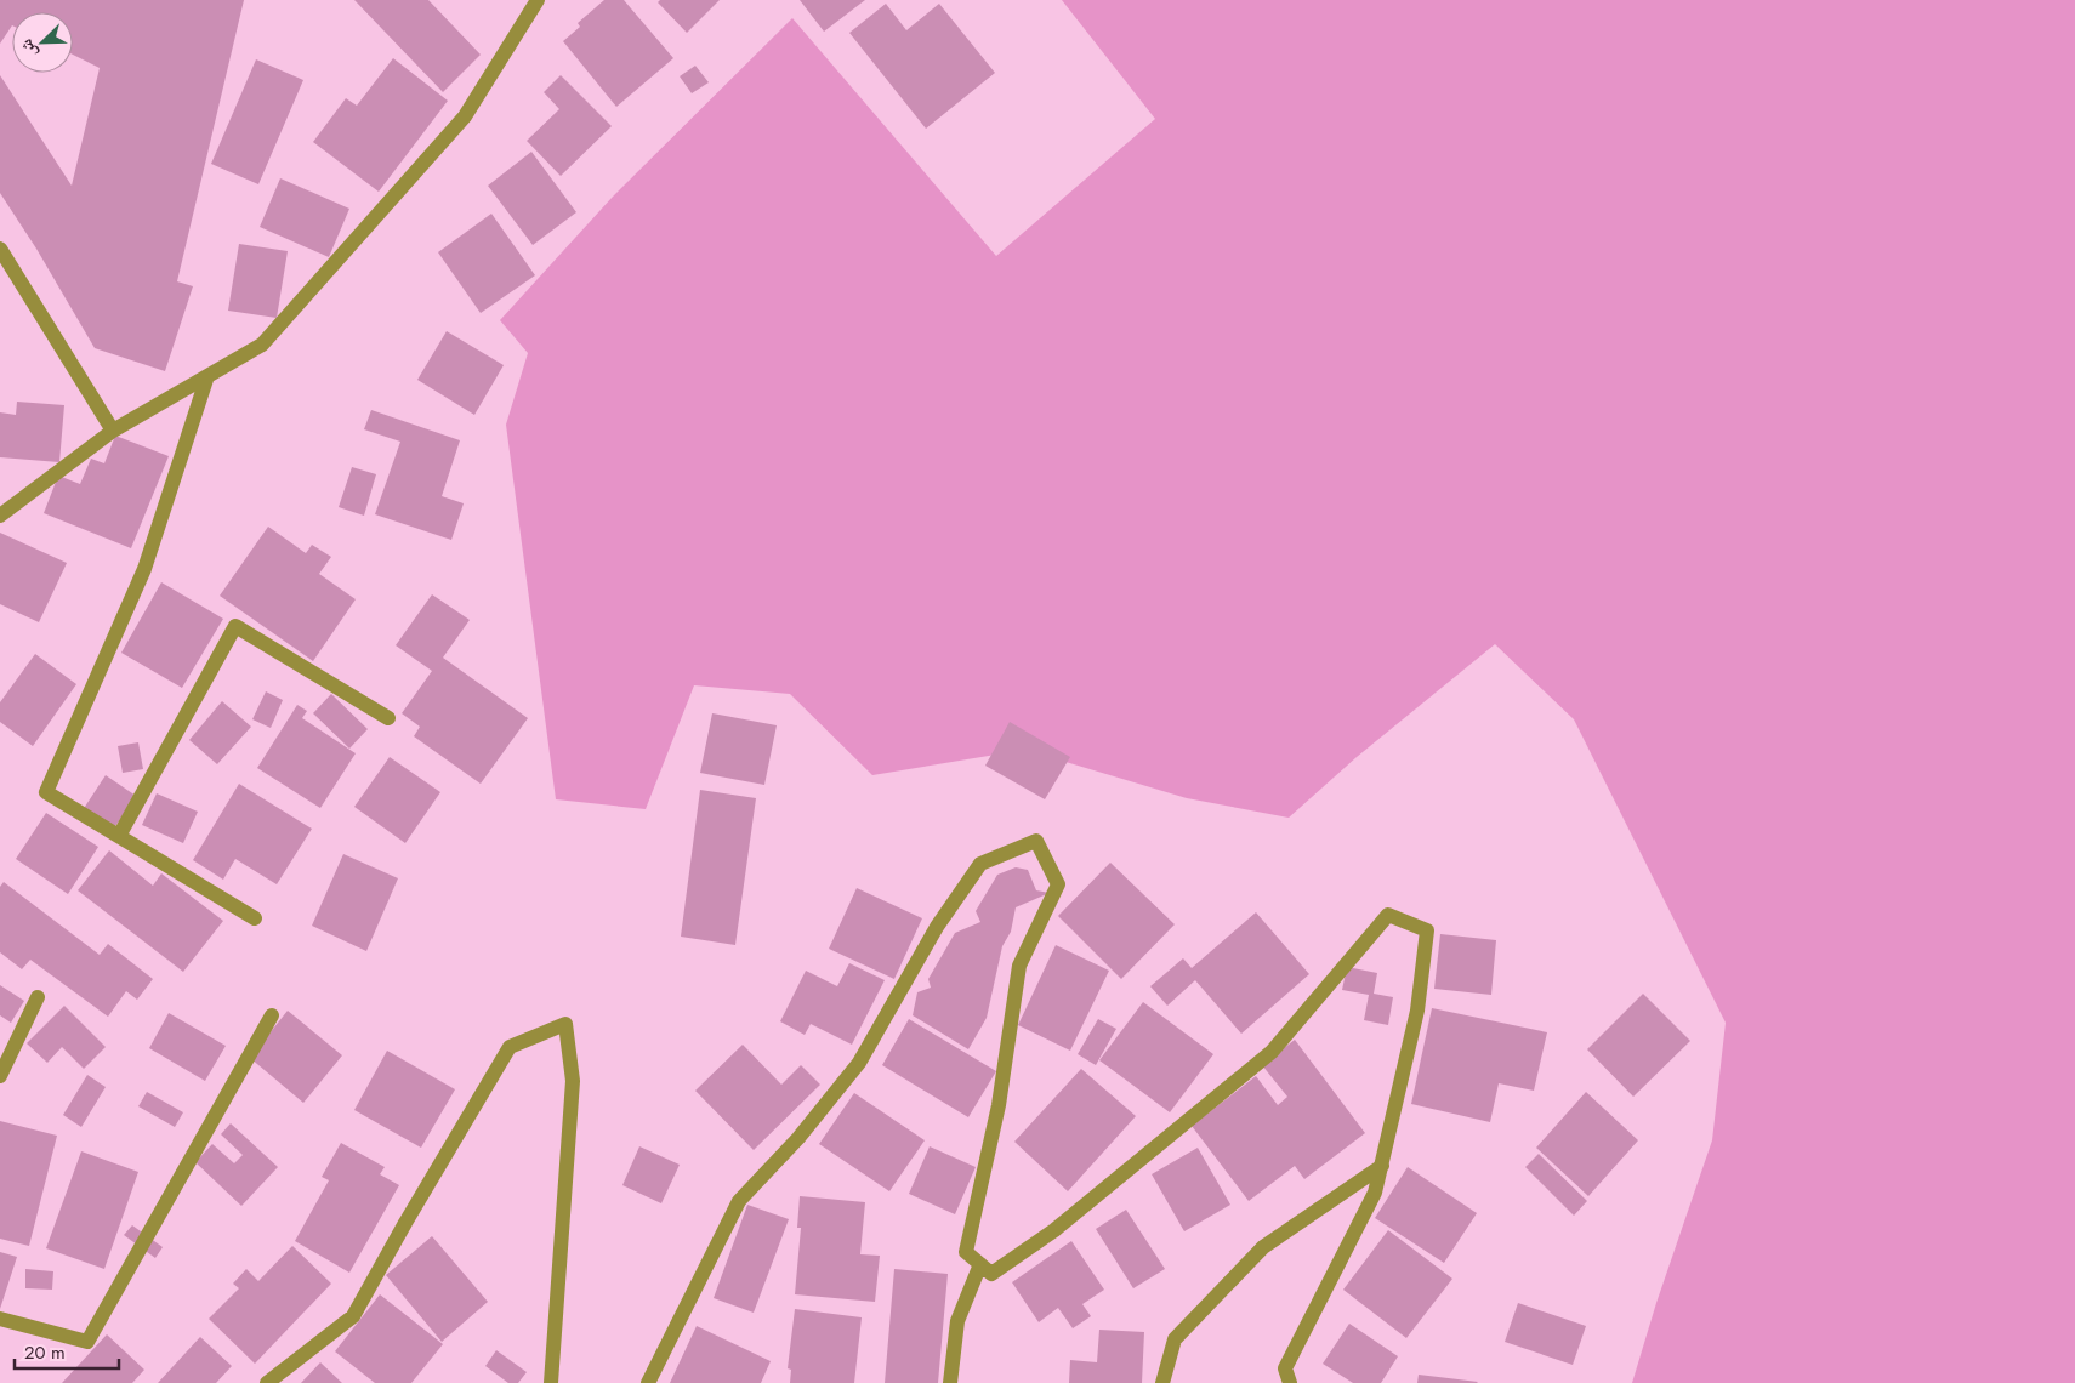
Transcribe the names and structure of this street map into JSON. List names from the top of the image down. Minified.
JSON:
{"scale_bar":"20 m","north":"bottom left"}
